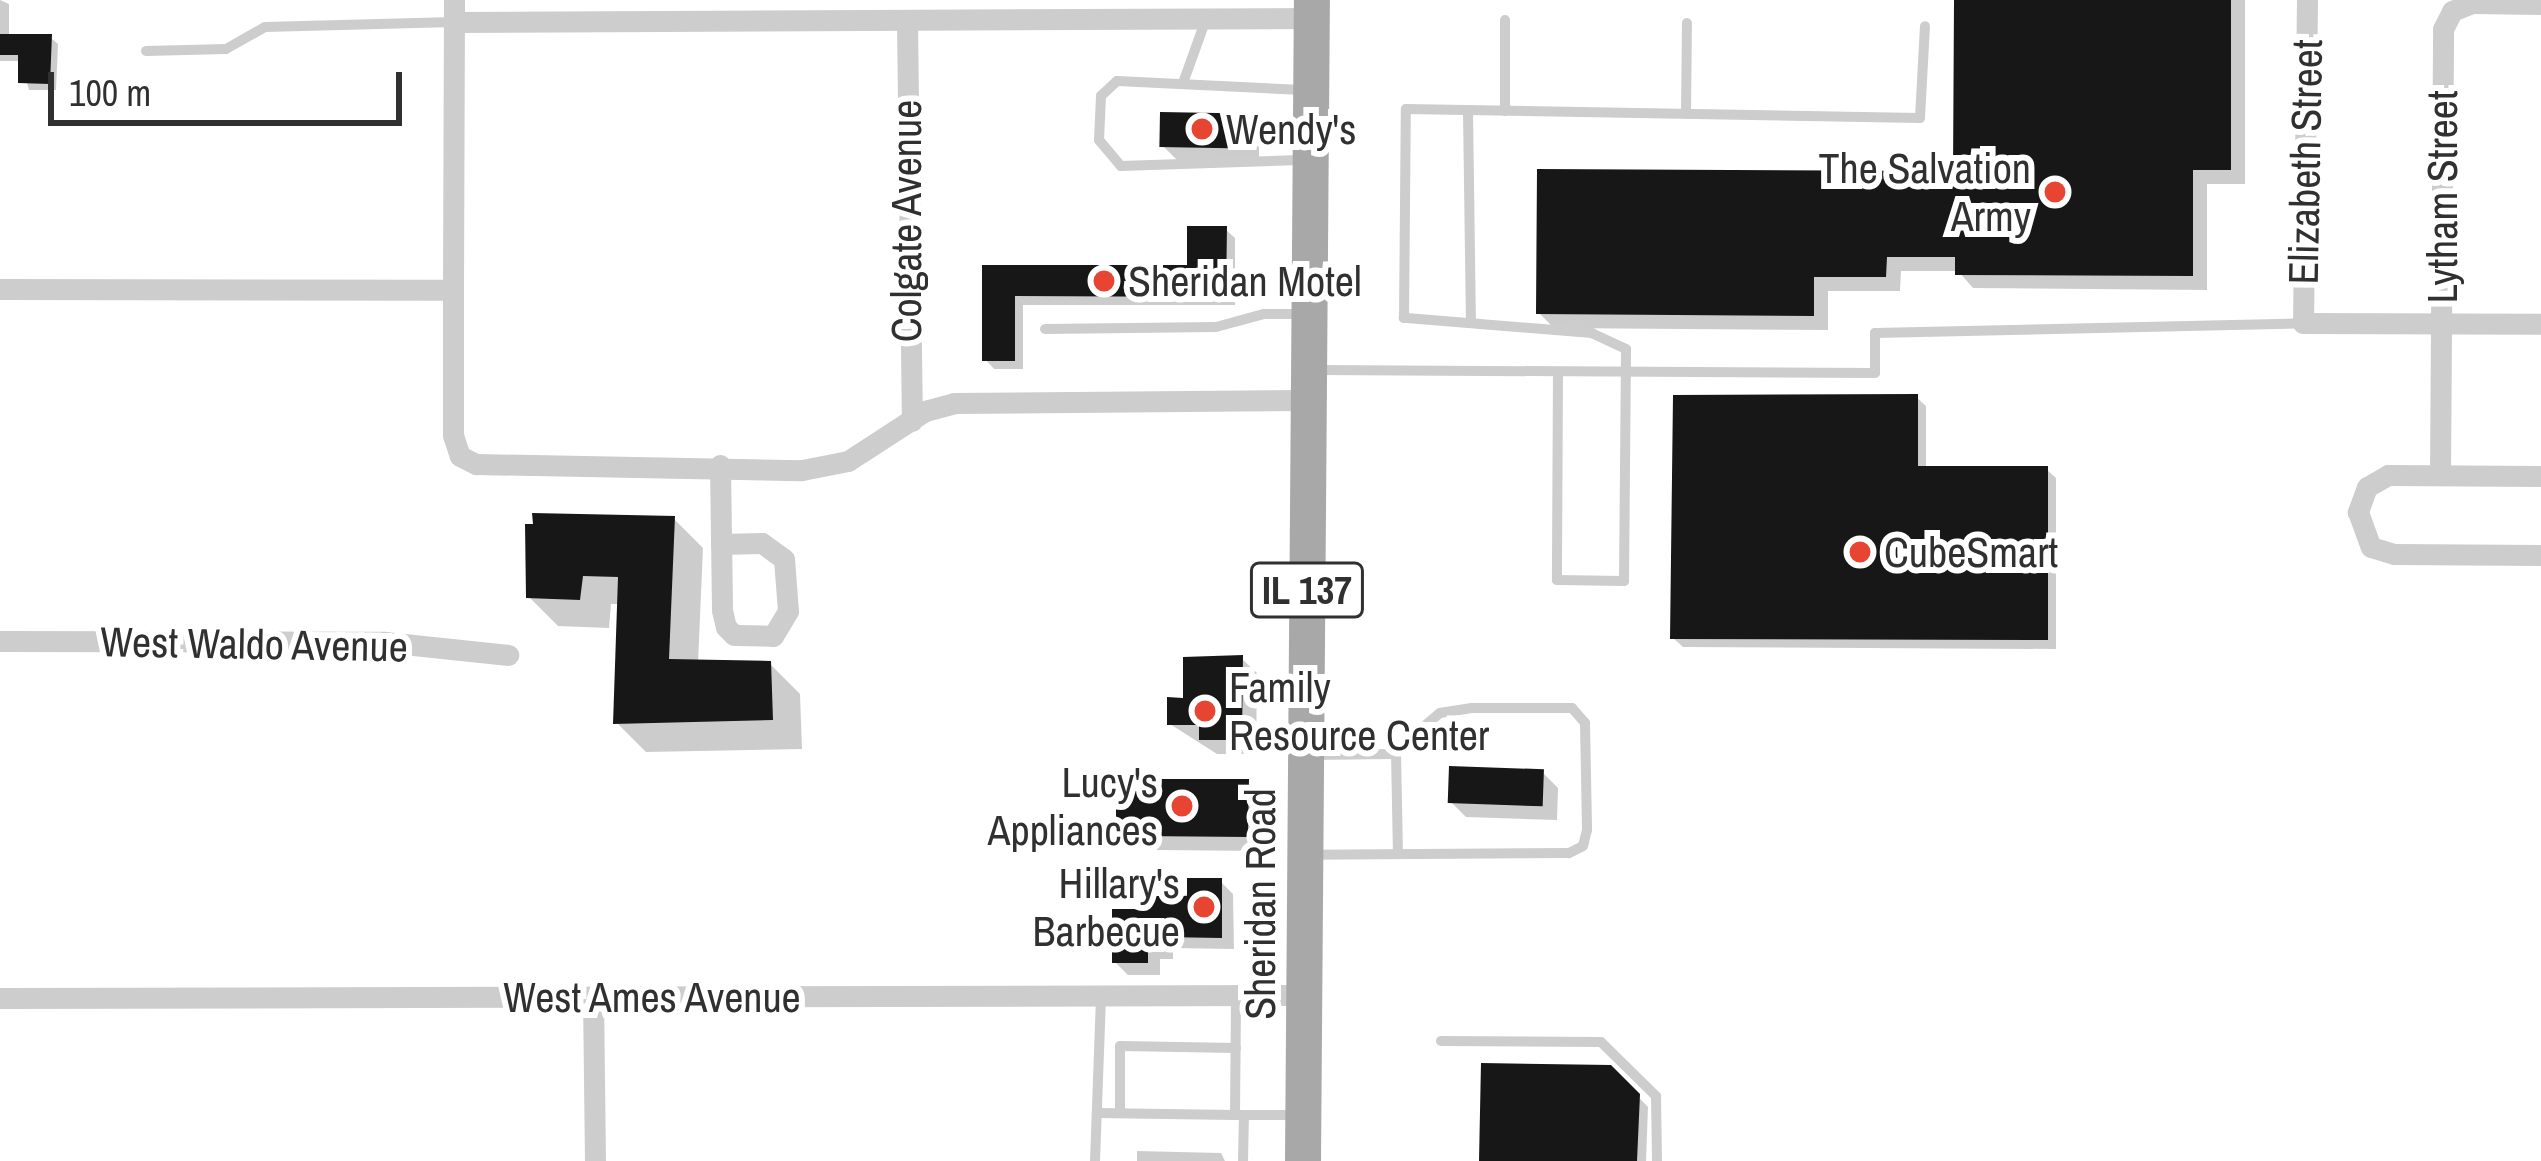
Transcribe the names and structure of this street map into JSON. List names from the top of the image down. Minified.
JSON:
{"streets":{"main road":["IL 137","Sheridan Road"],"street":["Elizabeth Street","Lytham Street","Colgate Avenue","West Waldo Avenue","West Ames Avenue"]},"crossings":[["Sheridan Road","West Ames Avenue"]],"places":["Wendy's","The Salvation Army","Sheridan Motel","CubeSmart","Family Resource Center","Lucy's Appliances","Hillary's Barbecue"],"scale_bar":"100 m"}
